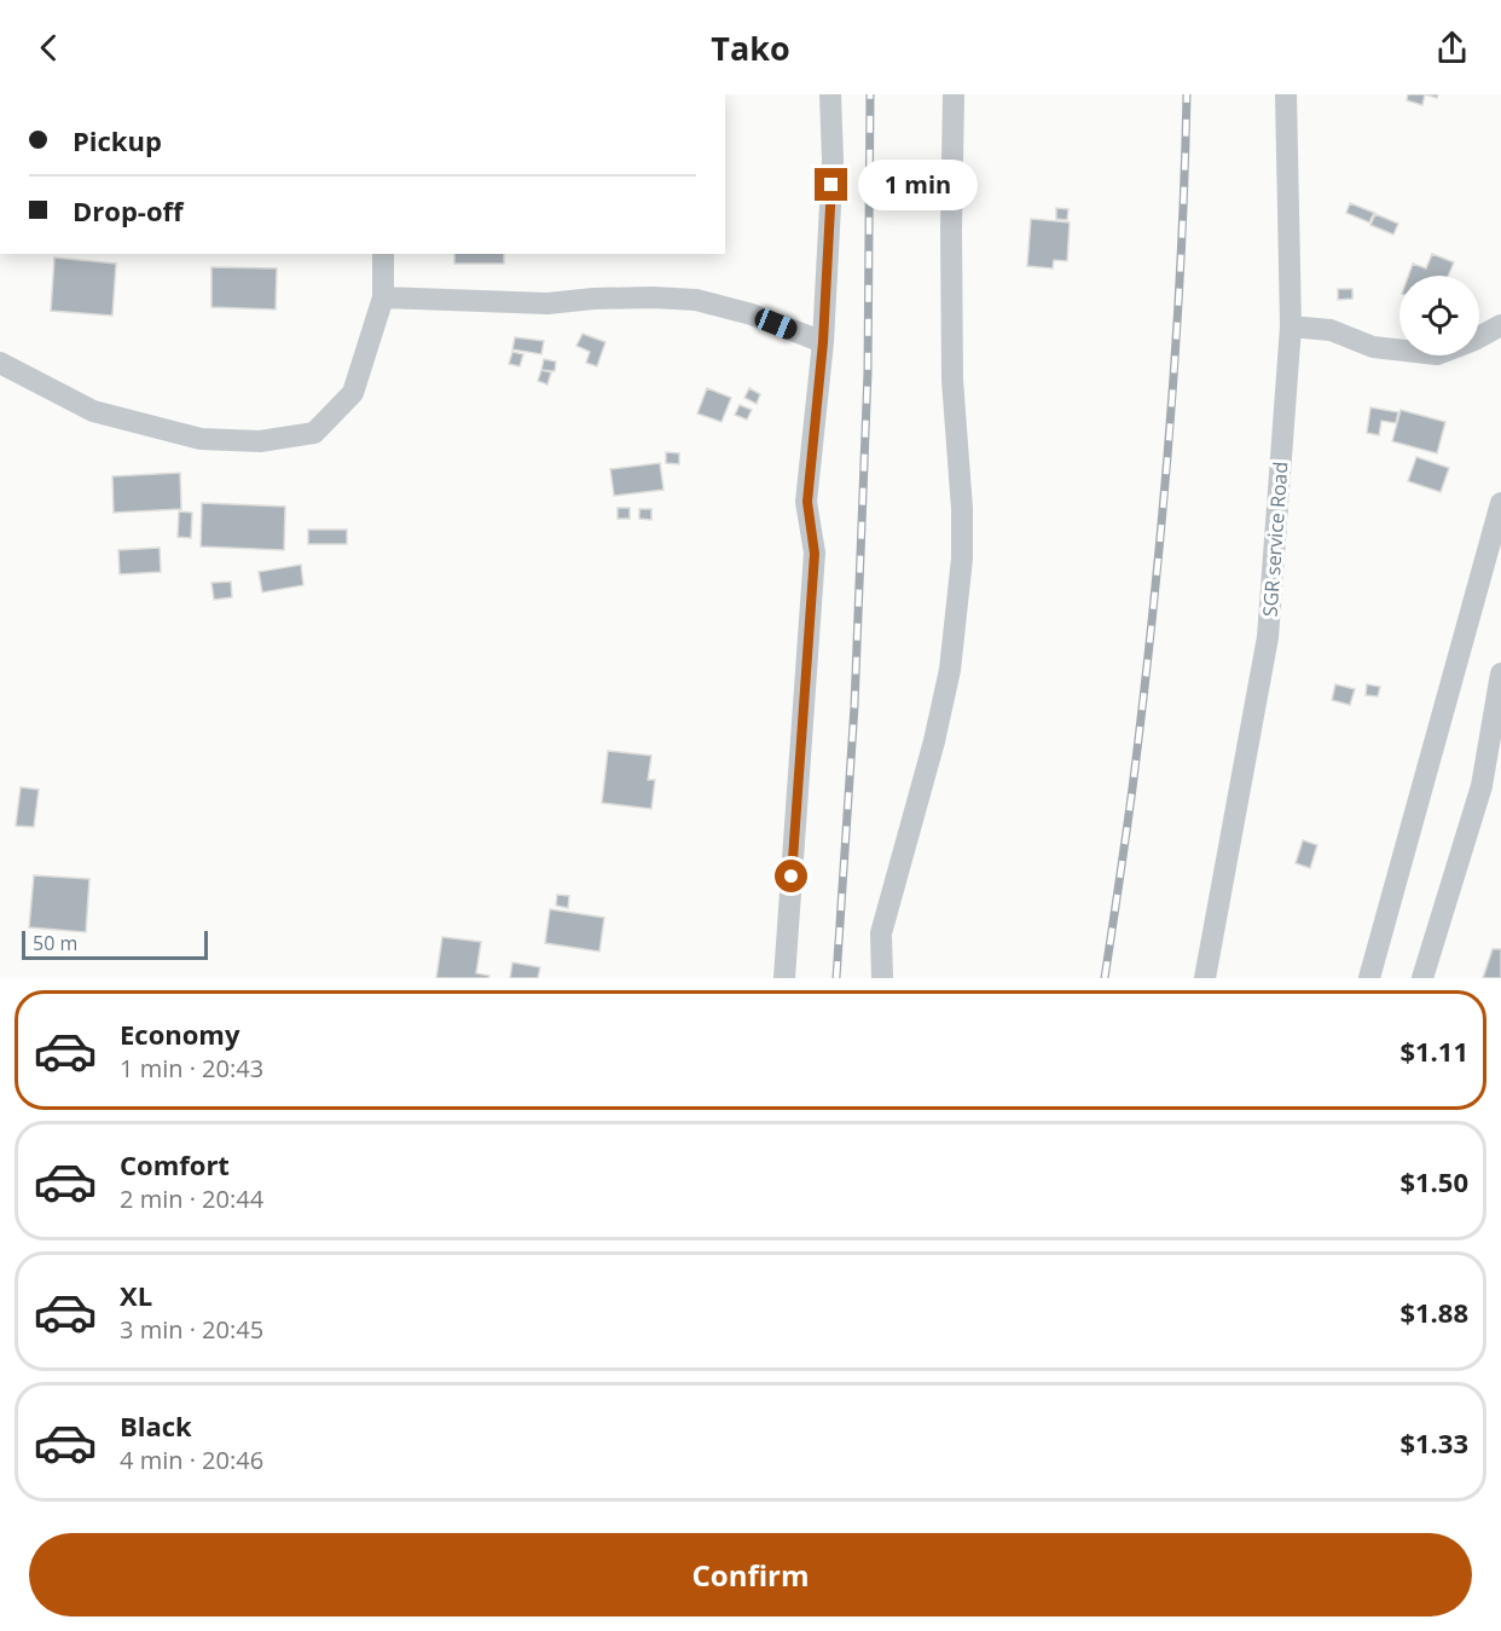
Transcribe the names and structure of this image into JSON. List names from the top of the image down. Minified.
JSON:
{"streets":{"street":["SGR service Road"]},"scale_bar":"50 m","page":{"header":"Tako","banner":["Pickup","Drop-off"],"bubble":"1 min","scale":"50 m","list":[{"name":"Economy","note":"1 min · 20:43","value":"$1.11"},{"name":"Comfort","note":"2 min · 20:44","value":"$1.50"},{"name":"XL","note":"3 min · 20:45","value":"$1.88"},{"name":"Black","note":"4 min · 20:46","value":"$1.33"}],"buttons":"Confirm"}}
